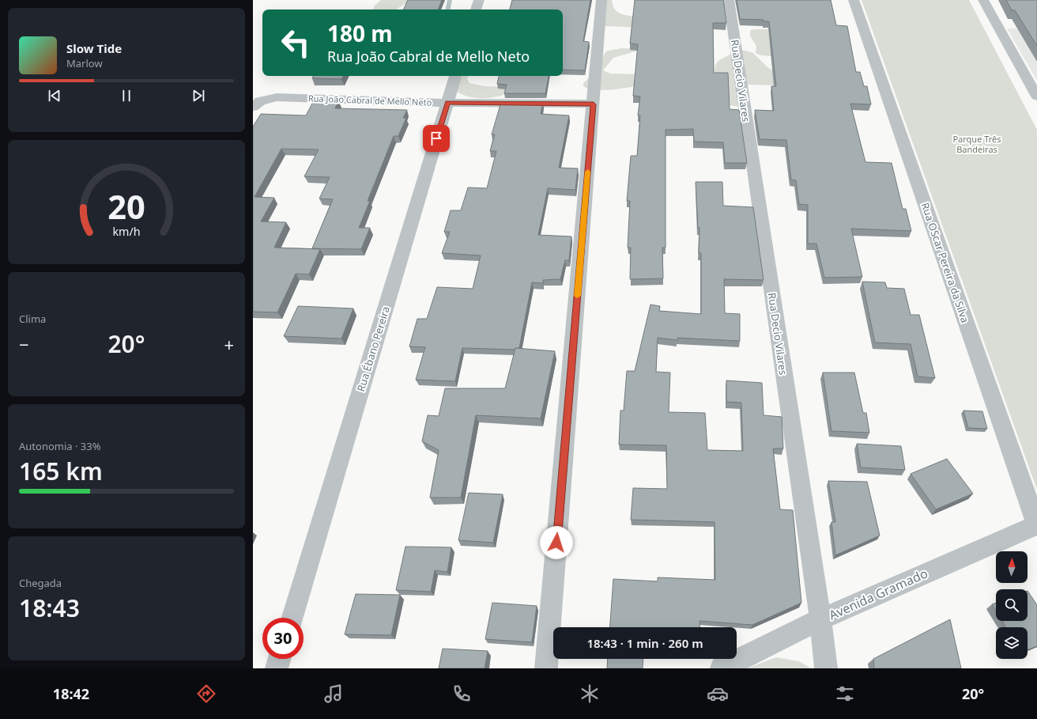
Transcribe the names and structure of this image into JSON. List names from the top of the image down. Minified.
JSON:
{"streets":{"street":["Rua Decio Vilares","Rua João Cabral de Mello Neto","Rua OScar Pereira da Silva","Rua Ébano Pereira","Avenida Gramado"]},"crossings":[["Rua Decio Vilares","Avenida Gramado"],["Rua João Cabral de Mello Neto","Rua Ébano Pereira"],["Rua OScar Pereira da Silva","Avenida Gramado"]],"parks":["Parque Três Bandeiras"],"north":"top","page":{"turn":["180 m","Rua João Cabral de Mello Neto"],"song":["Slow Tide","Marlow"],"tile":["Clima",["Autonomia · 33%","165 km"],["Chegada","18:43"]],"heat":["−","20°","+"],"limit":"30","trip":"18:43 · 1 min · 260 m","tabs":["18:42","20°"],"gauge":["20","km/h"]}}
